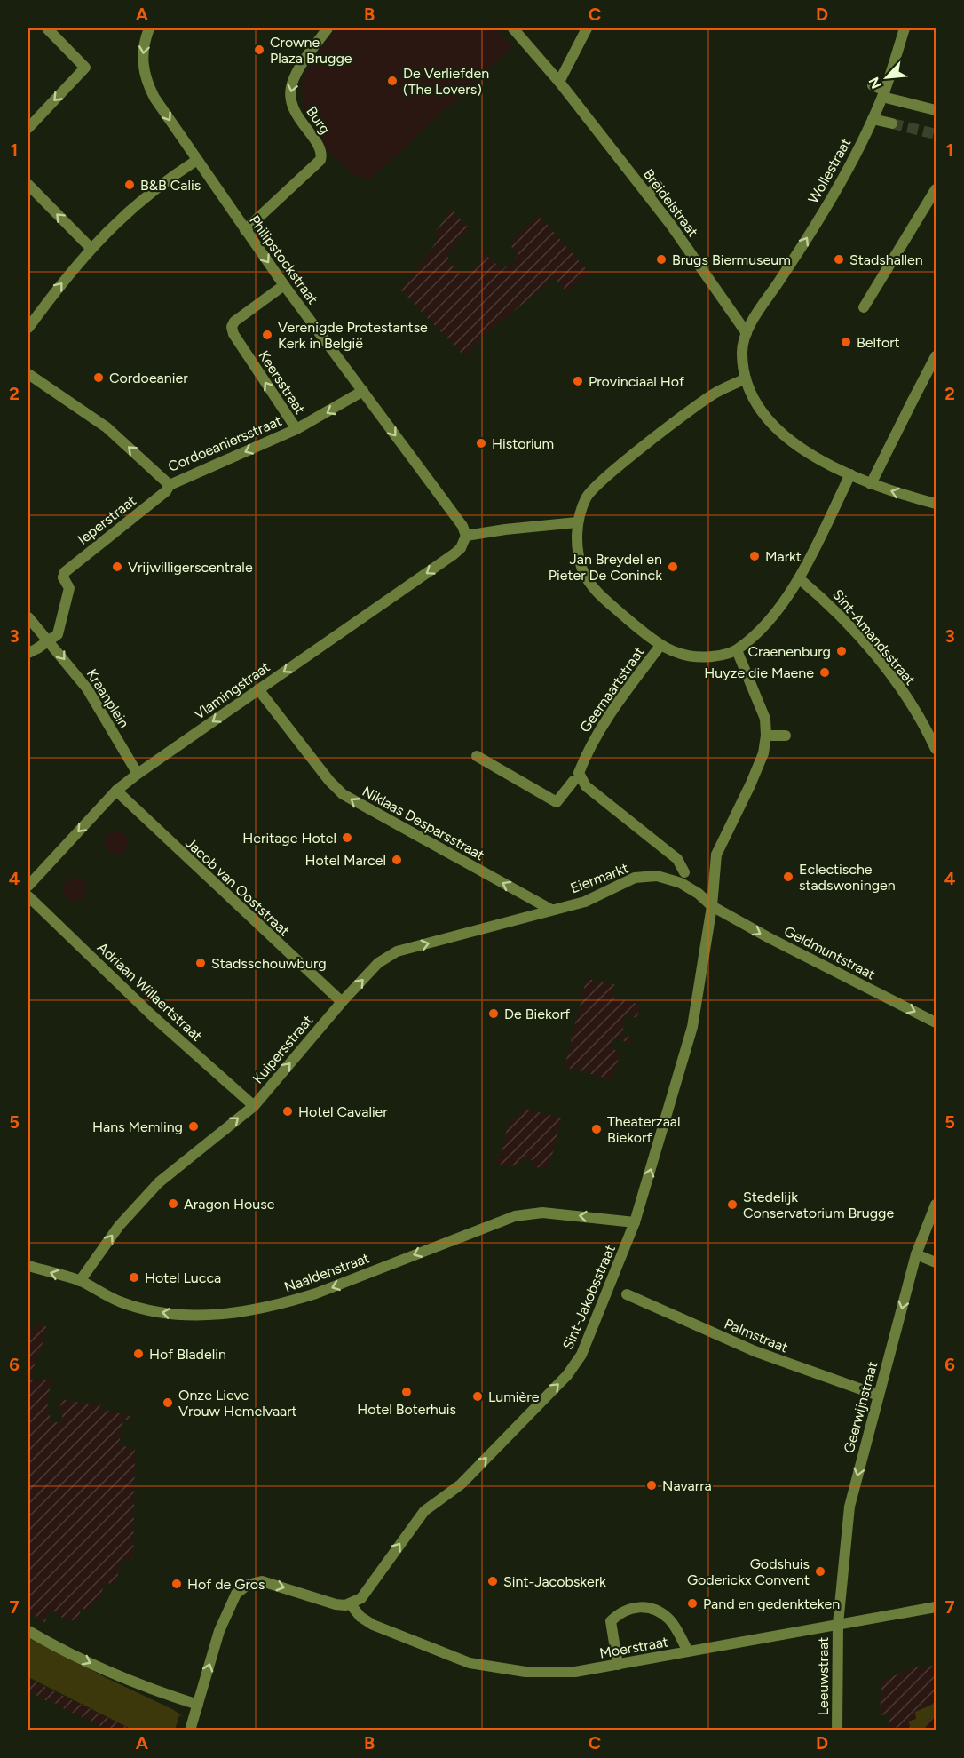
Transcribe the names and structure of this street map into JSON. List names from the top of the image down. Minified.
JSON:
{"streets":{"street":["Burg","Wollestraat","Breidelstraat","Philipstockstraat","Keersstraat","Cordoeaniersstraat","Ieperstraat","Sint-Amandsstraat","Geernaartstraat","Vlamingstraat","Kraanplein","Niklaas Desparsstraat","Eiermarkt","Jacob van Ooststraat","Geldmuntstraat","Adriaan Willaertstraat","Kuipersstraat","Naaldenstraat","Sint-Jakobsstraat","Palmstraat","Geerwijnstraat","Moerstraat","Leeuwstraat"]},"crossings":[["Burg","Philipstockstraat"],["Wollestraat","Breidelstraat"],["Philipstockstraat","Keersstraat"],["Philipstockstraat","Cordoeaniersstraat"],["Philipstockstraat","Vlamingstraat"],["Keersstraat","Cordoeaniersstraat"],["Cordoeaniersstraat","Ieperstraat"],["Ieperstraat","Kraanplein"],["Vlamingstraat","Kraanplein"],["Vlamingstraat","Niklaas Desparsstraat"],["Vlamingstraat","Jacob van Ooststraat"],["Niklaas Desparsstraat","Eiermarkt"],["Niklaas Desparsstraat","Kuipersstraat"],["Eiermarkt","Geldmuntstraat"],["Eiermarkt","Kuipersstraat"],["Eiermarkt","Sint-Jakobsstraat"],["Jacob van Ooststraat","Kuipersstraat"],["Geldmuntstraat","Sint-Jakobsstraat"],["Adriaan Willaertstraat","Kuipersstraat"],["Kuipersstraat","Naaldenstraat"],["Naaldenstraat","Sint-Jakobsstraat"],["Sint-Jakobsstraat","Moerstraat"],["Palmstraat","Geerwijnstraat"],["Geerwijnstraat","Moerstraat"],["Geerwijnstraat","Leeuwstraat"],["Moerstraat","Leeuwstraat"]],"one_way":["Burg","Philipstockstraat","Cordoeaniersstraat","Vlamingstraat","Kraanplein","Niklaas Desparsstraat","Geldmuntstraat","Kuipersstraat","Naaldenstraat","Sint-Jakobsstraat","Geerwijnstraat"],"places":["Crowne Plaza Brugge","De Verliefden (The Lovers)","B&B Calis","Brugs Biermuseum","Stadshallen","Verenigde Protestantse Kerk in België","Belfort","Cordoeanier","Provinciaal Hof","Historium","Markt","Vrijwilligerscentrale","Jan Breydel en Pieter De Coninck","Craenenburg","Huyze die Maene","Heritage Hotel","Hotel Marcel","Eclectische stadswoningen","Stadsschouwburg","De Biekorf","Hotel Cavalier","Hans Memling","Theaterzaal Biekorf","Aragon House","Stedelijk Conservatorium Brugge","Hotel Lucca","Hof Bladelin","Hotel Boterhuis","Lumière","Onze Lieve Vrouw Hemelvaart","Navarra","Godshuis Goderickx Convent","Sint-Jacobskerk","Hof de Gros","Pand en gedenkteken"],"north":"bottom left","grid":{"columns":["A","B","C","D"],"rows":["1","2","3","4","5","6","7"]}}
